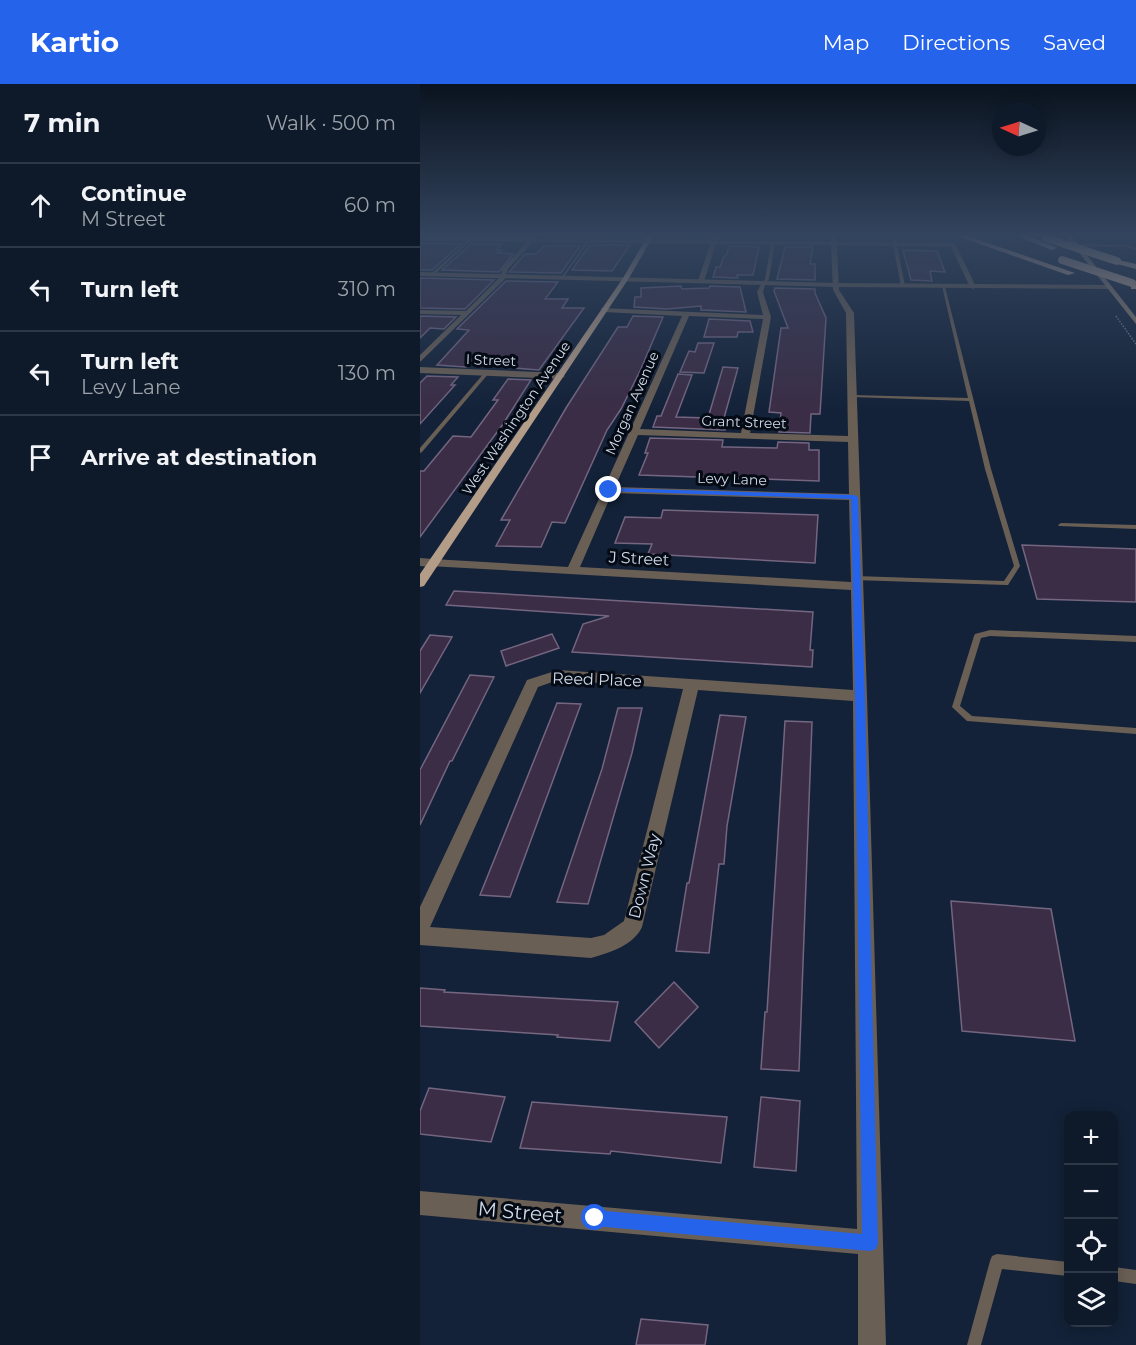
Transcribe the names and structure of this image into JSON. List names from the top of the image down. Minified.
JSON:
{"streets":{"main road":["West Washington Avenue"],"street":["I Street","Morgan Avenue","Grant Street","Levy Lane","J Street","Reed Place","Down Way","M Street"]},"crossings":[["I Street","West Washington Avenue"],["Morgan Avenue","Grant Street"],["Morgan Avenue","Levy Lane"],["Morgan Avenue","J Street"],["West Washington Avenue","J Street"],["Reed Place","Down Way"]],"north":"left","page":{"header":"Kartio","nav":["Map","Directions","Saved"],"heading":["7 min","Walk · 500 m"],"list":[["Continue","M Street","60 m"],["Turn left","310 m"],["Turn left","Levy Lane","130 m"],"Arrive at destination"],"map_buttons":["+","−"]}}
